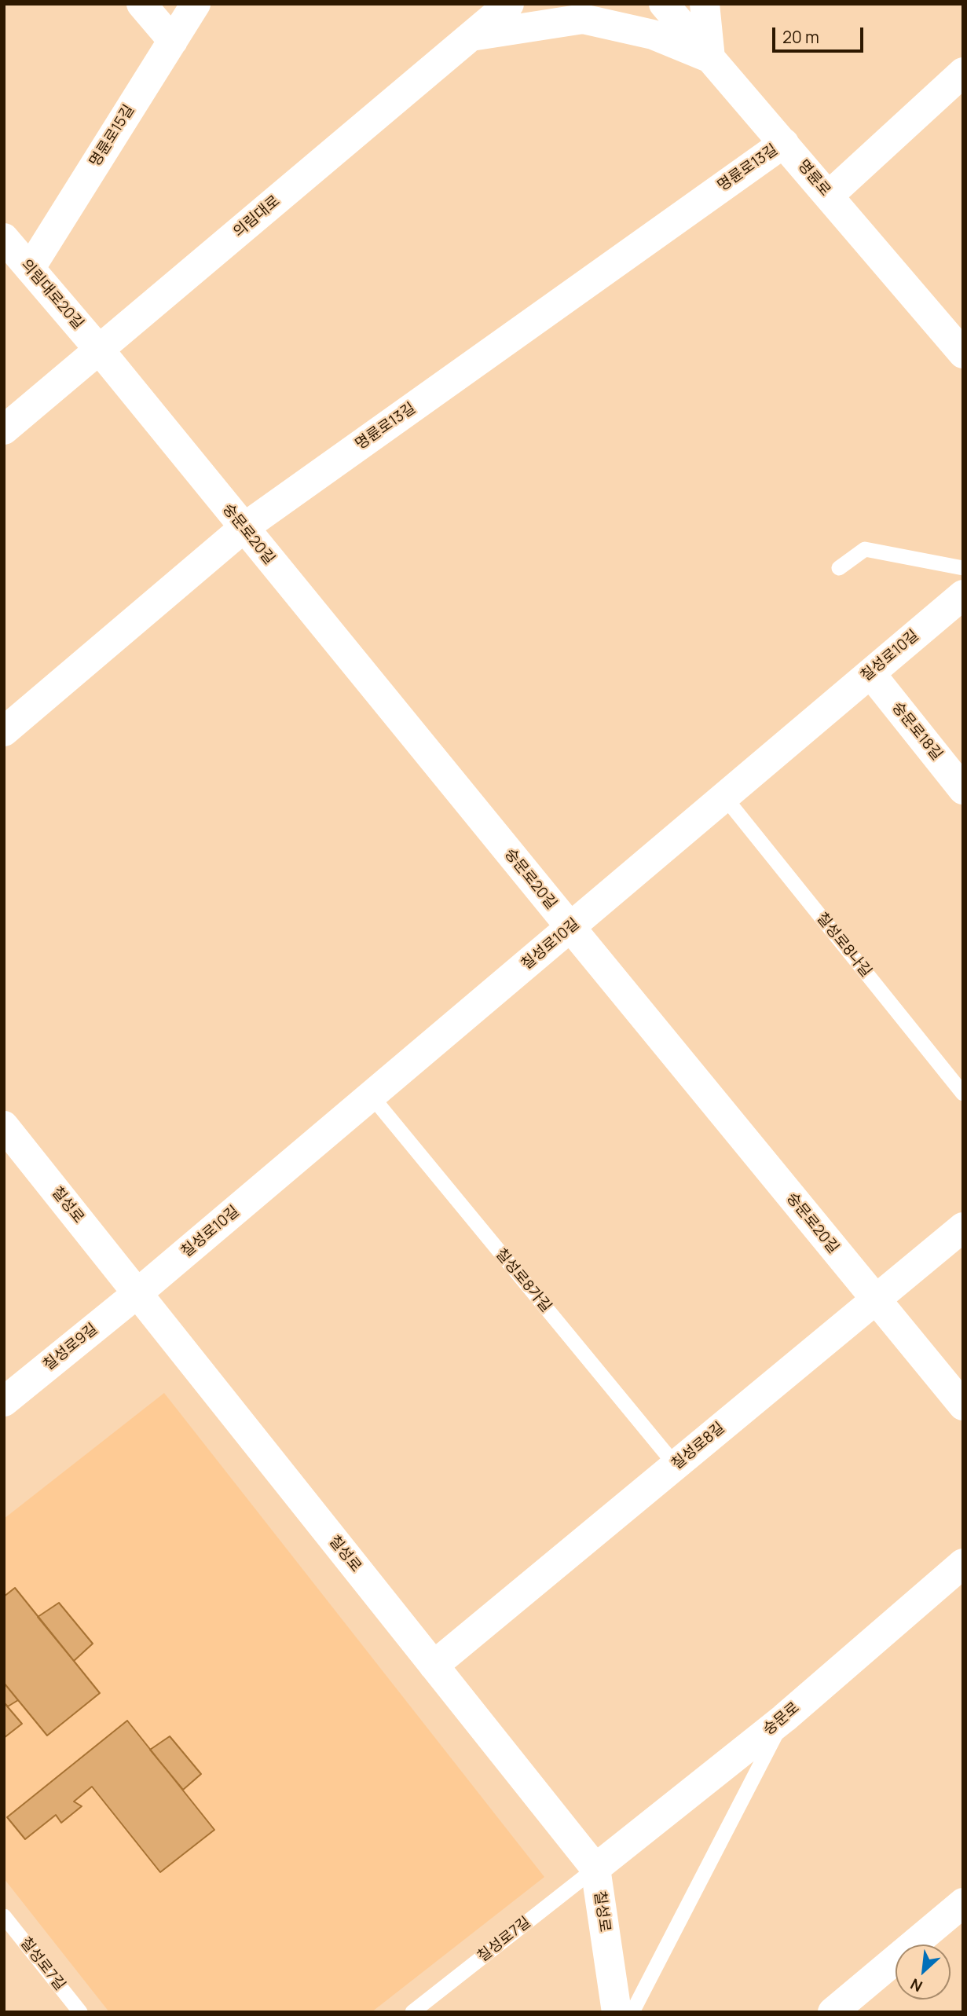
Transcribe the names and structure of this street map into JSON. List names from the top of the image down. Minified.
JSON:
{"streets":{"street":["명륜로15길","명륜로13길","명륜로","의림대로","의림대로20길","숭문로20길","칠성로10길","숭문로18길","칠성로","칠성로9길","칠성로8길","숭문로"],"lane":["칠성로8나길","칠성로8가길","칠성로7길"]},"crossings":[["명륜로15길","의림대로20길"],["명륜로13길","명륜로"],["명륜로13길","숭문로20길"],["의림대로","의림대로20길"],["의림대로","숭문로20길"],["의림대로20길","숭문로20길"],["숭문로20길","칠성로10길"],["숭문로20길","칠성로8길"],["칠성로10길","숭문로18길"],["칠성로10길","칠성로8나길"],["칠성로10길","칠성로"],["칠성로10길","칠성로8가길"],["칠성로10길","칠성로9길"],["칠성로","칠성로9길"],["칠성로","칠성로8길"],["칠성로","숭문로"],["칠성로","칠성로7길"],["칠성로8가길","칠성로8길"],["숭문로","칠성로7길"]],"scale_bar":"20 m","north":"bottom left"}
